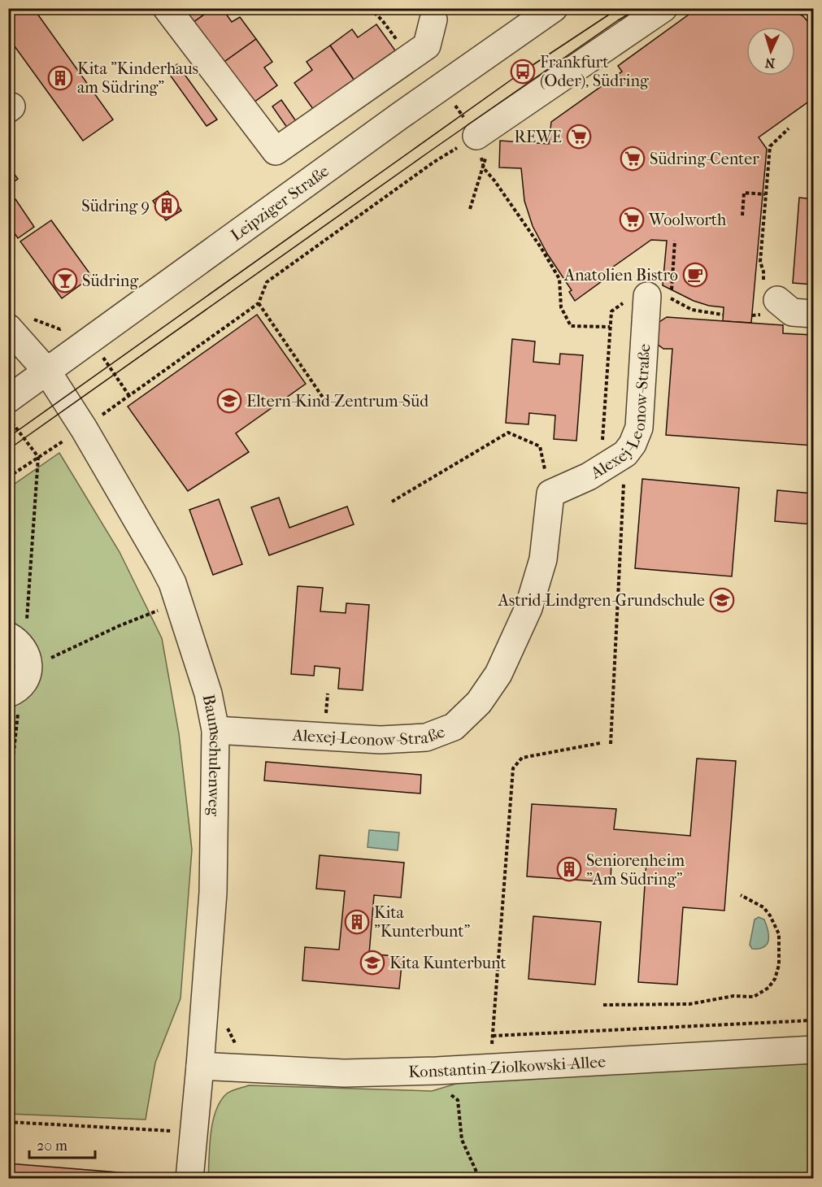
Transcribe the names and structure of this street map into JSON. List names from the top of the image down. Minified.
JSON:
{"streets":{"street":["Leipziger Straße","Alexej-Leonow-Straße","Baumschulenweg","Konstantin-Ziolkowski-Allee"]},"crossings":[["Leipziger Straße","Baumschulenweg"],["Alexej-Leonow-Straße","Baumschulenweg"],["Baumschulenweg","Konstantin-Ziolkowski-Allee"]],"places":{"bus stop":["Frankfurt (Oder), Südring"],"building":["Kita \"Kinderhaus am Südring\"","Südring 9","Seniorenheim \"Am Südring\"","Kita \"Kunterbunt\""],"supermarket":["REWE","Südring-Center","Woolworth"],"cafe":["Anatolien Bistro"],"bar":["Südring"],"school or university":["Eltern-Kind-Zentrum-Süd","Astrid-Lindgren-Grundschule","Kita Kunterbunt"]},"scale_bar":"20 m","north":"bottom"}
